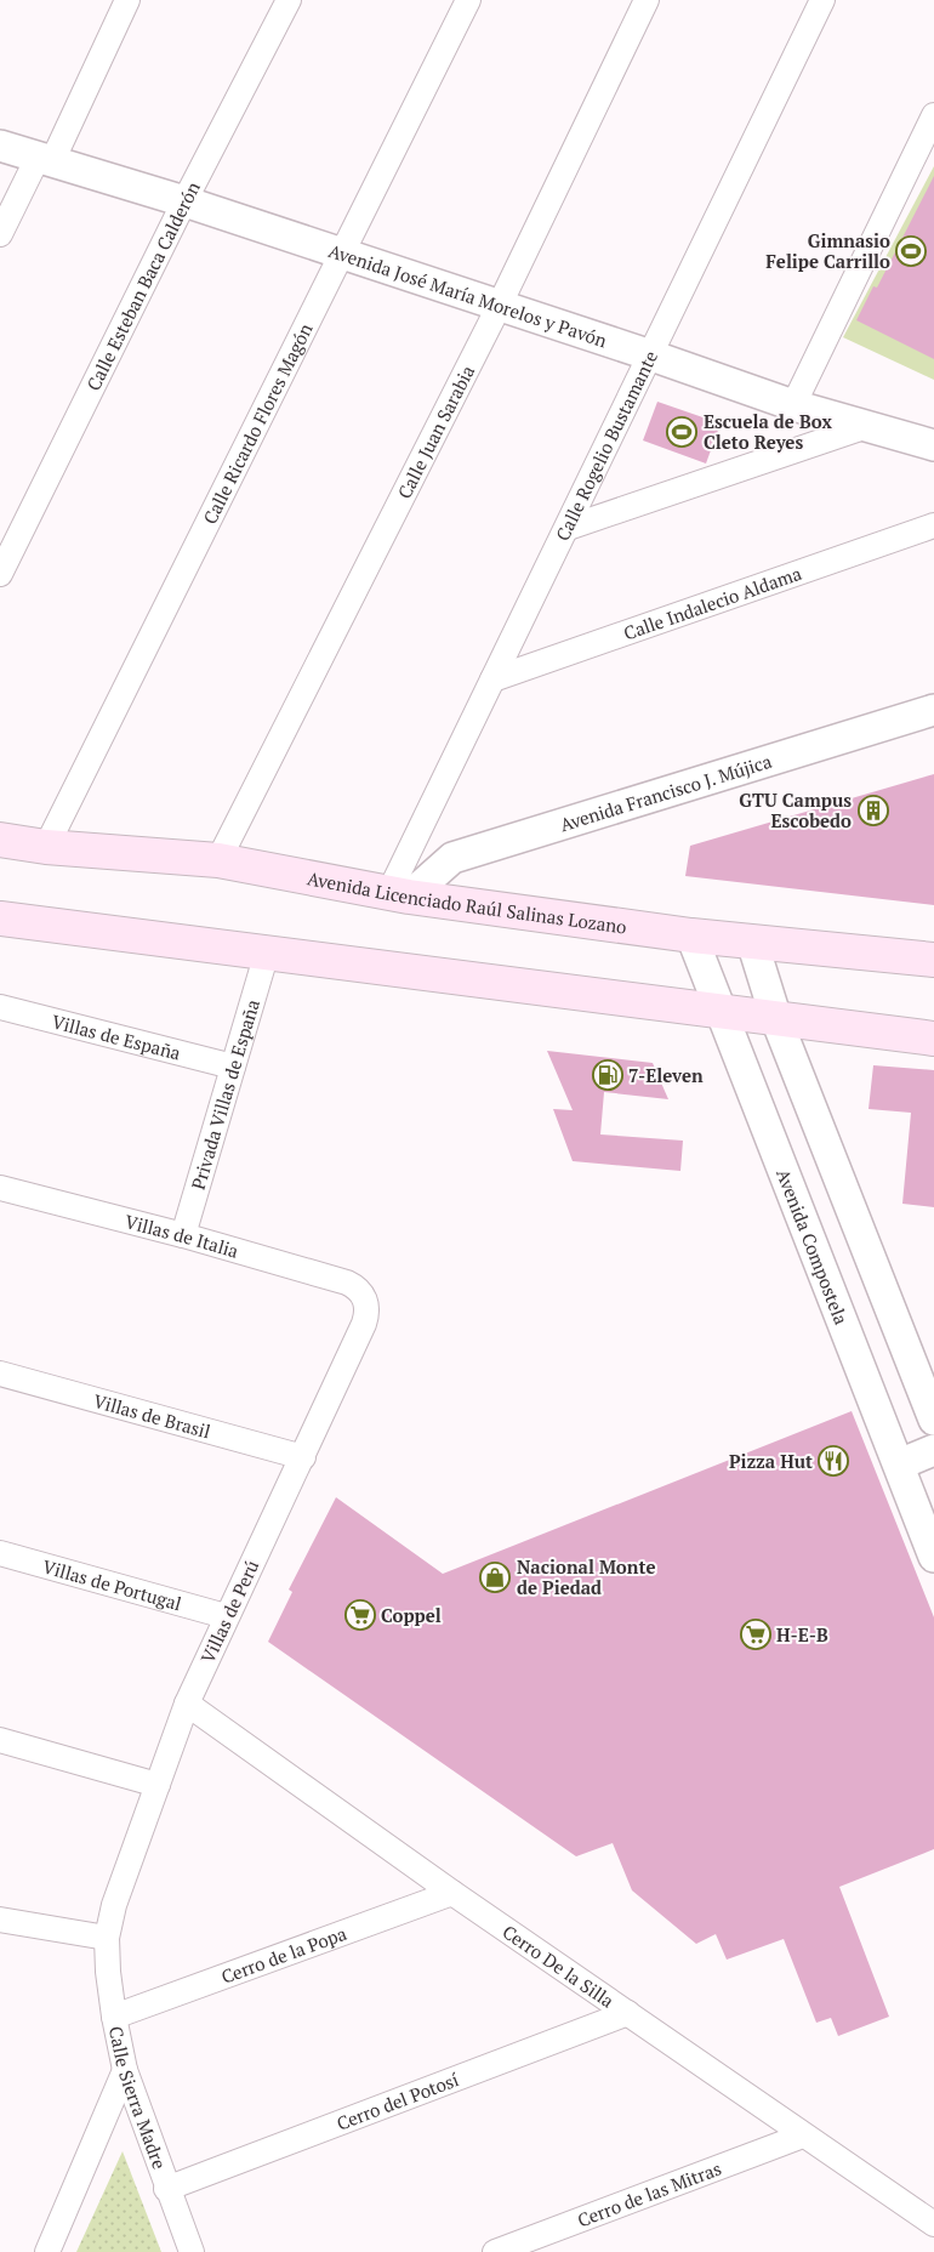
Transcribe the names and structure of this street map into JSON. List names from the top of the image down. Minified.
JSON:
{"streets":{"main road":["Avenida Licenciado Raúl Salinas Lozano"],"street":["Calle Esteban Baca Calderón","Avenida José María Morelos y Pavón","Calle Ricardo Flores Magón","Calle Juan Sarabia","Calle Rogelio Bustamante","Calle Indalecio Aldama","Avenida Francisco J. Mújica","Villas de España","Privada Villas de España","Villas de Italia","Avenida Compostela","Villas de Brasil","Villas de Portugal","Villas de Perú","Cerro de la Popa","Cerro De la Silla","Calle Sierra Madre","Cerro del Potosí","Cerro de las Mitras"]},"crossings":[["Calle Esteban Baca Calderón","Avenida José María Morelos y Pavón"],["Avenida José María Morelos y Pavón","Calle Ricardo Flores Magón"],["Avenida José María Morelos y Pavón","Calle Juan Sarabia"],["Avenida José María Morelos y Pavón","Calle Rogelio Bustamante"],["Calle Ricardo Flores Magón","Avenida Licenciado Raúl Salinas Lozano"],["Calle Juan Sarabia","Avenida Licenciado Raúl Salinas Lozano"],["Calle Rogelio Bustamante","Calle Indalecio Aldama"],["Calle Rogelio Bustamante","Avenida Francisco J. Mújica"],["Calle Rogelio Bustamante","Avenida Licenciado Raúl Salinas Lozano"],["Avenida Francisco J. Mújica","Avenida Licenciado Raúl Salinas Lozano"],["Avenida Licenciado Raúl Salinas Lozano","Avenida Compostela"],["Villas de España","Privada Villas de España"],["Privada Villas de España","Villas de Italia"],["Villas de Italia","Villas de Perú"],["Villas de Brasil","Villas de Perú"],["Villas de Portugal","Villas de Perú"],["Villas de Perú","Cerro De la Silla"],["Villas de Perú","Calle Sierra Madre"],["Cerro de la Popa","Cerro De la Silla"],["Cerro de la Popa","Calle Sierra Madre"],["Cerro De la Silla","Cerro del Potosí"],["Cerro De la Silla","Cerro de las Mitras"],["Calle Sierra Madre","Cerro del Potosí"]],"places":{"sports":["Gimnasio Felipe Carrillo","Escuela de Box Cleto Reyes"],"building":["GTU Campus Escobedo"],"fuel station":["7-Eleven"],"restaurant":["Pizza Hut"],"shop":["Nacional Monte de Piedad"],"supermarket":["Coppel","H-E-B"]}}
